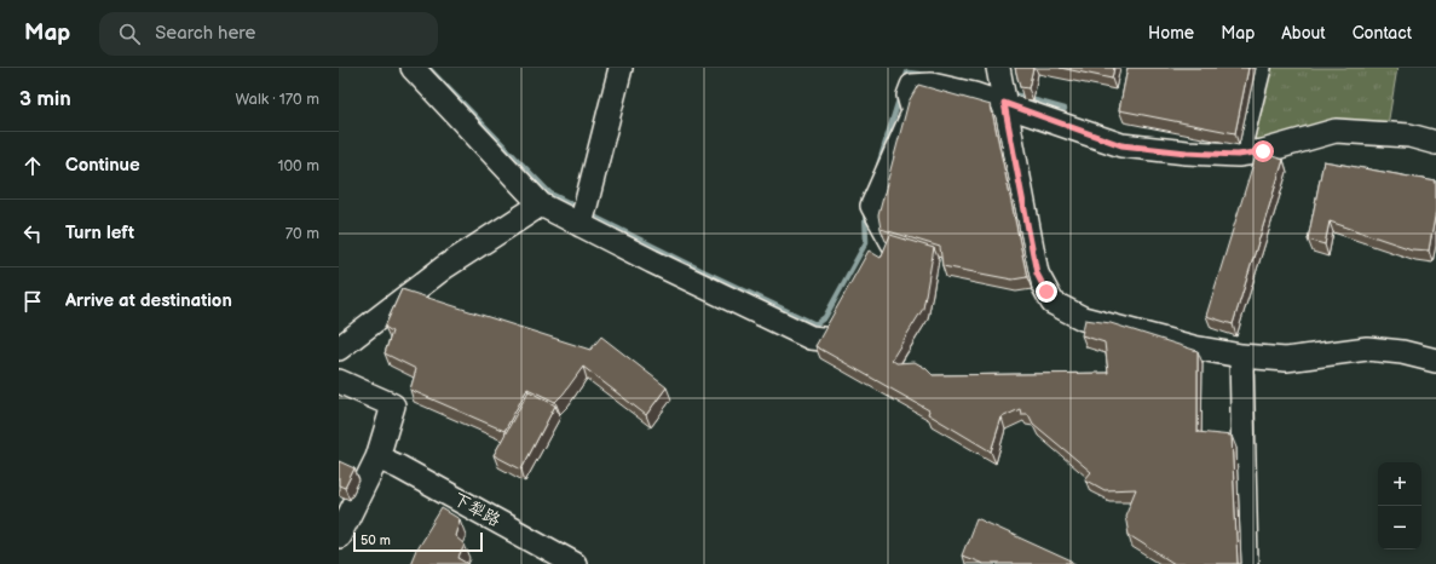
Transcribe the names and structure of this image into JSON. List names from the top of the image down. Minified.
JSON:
{"streets":{"street":["下犁路"]},"scale_bar":"50 m","page":{"header":"Map","search":"Search here","nav":["Home","Map","About","Contact"],"heading":["3 min","Walk · 170 m"],"list":[["Continue","100 m"],["Turn left","70 m"],"Arrive at destination"],"map_buttons":["+","−"],"scale":"50 m"}}
